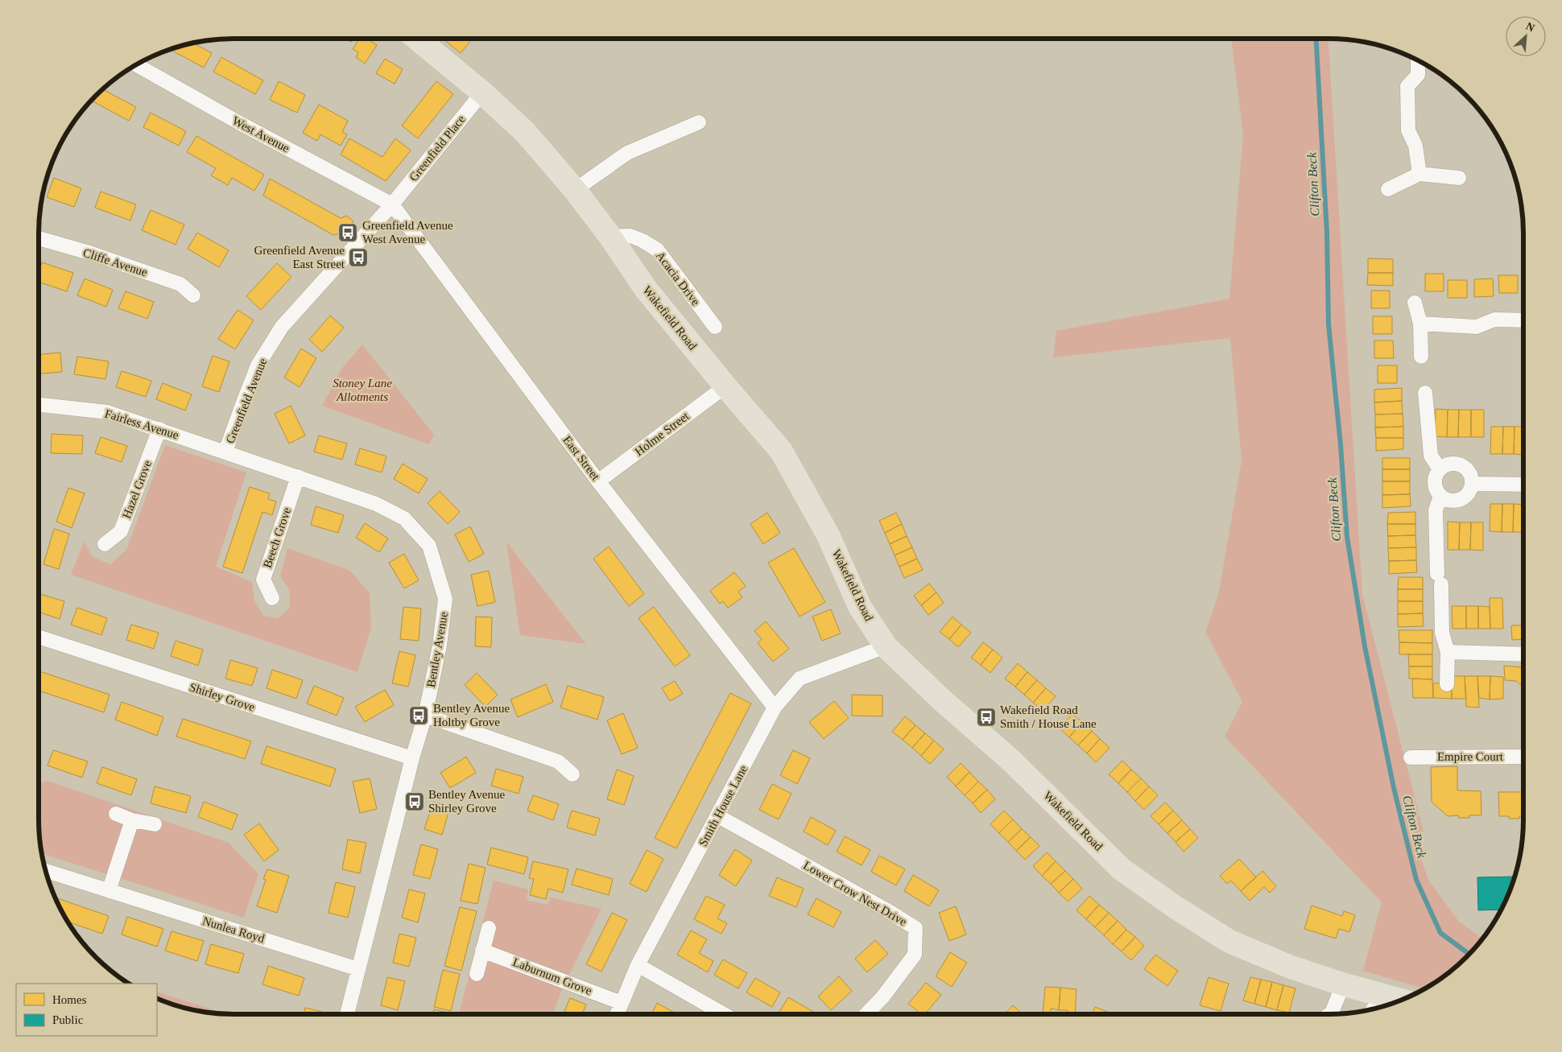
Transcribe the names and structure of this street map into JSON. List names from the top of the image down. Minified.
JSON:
{"streets":{"main road":["Wakefield Road"],"street":["West Avenue","Greenfield Place","Cliffe Avenue","Acacia Drive","Greenfield Avenue","Fairless Avenue","Holme Street","East Street","Hazel Grove","Beech Grove","Bentley Avenue","Shirley Grove","Empire Court","Smith House Lane","Lower Crow Nest Drive","Nunlea Royd","Laburnum Grove"]},"crossings":[["West Avenue","Greenfield Place"],["West Avenue","Greenfield Avenue"],["West Avenue","East Street"],["Greenfield Place","Wakefield Road"],["Greenfield Place","Greenfield Avenue"],["Greenfield Place","East Street"],["Acacia Drive","Wakefield Road"],["Wakefield Road","Holme Street"],["Wakefield Road","Smith House Lane"],["Greenfield Avenue","Fairless Avenue"],["Greenfield Avenue","East Street"],["Greenfield Avenue","Bentley Avenue"],["Fairless Avenue","Hazel Grove"],["Fairless Avenue","Bentley Avenue"],["Holme Street","East Street"],["East Street","Smith House Lane"],["Beech Grove","Bentley Avenue"],["Bentley Avenue","Shirley Grove"],["Bentley Avenue","Nunlea Royd"],["Smith House Lane","Lower Crow Nest Drive"],["Smith House Lane","Laburnum Grove"]],"water":["Clifton Beck"],"parks":["Stoney Lane Allotments"],"places":{"bus stop":["Greenfield Avenue West Avenue","Greenfield Avenue East Street","Bentley Avenue Holtby Grove","Wakefield Road Smith / House Lane","Bentley Avenue Shirley Grove"]},"legend":["Homes","Public"],"north":"top right"}
